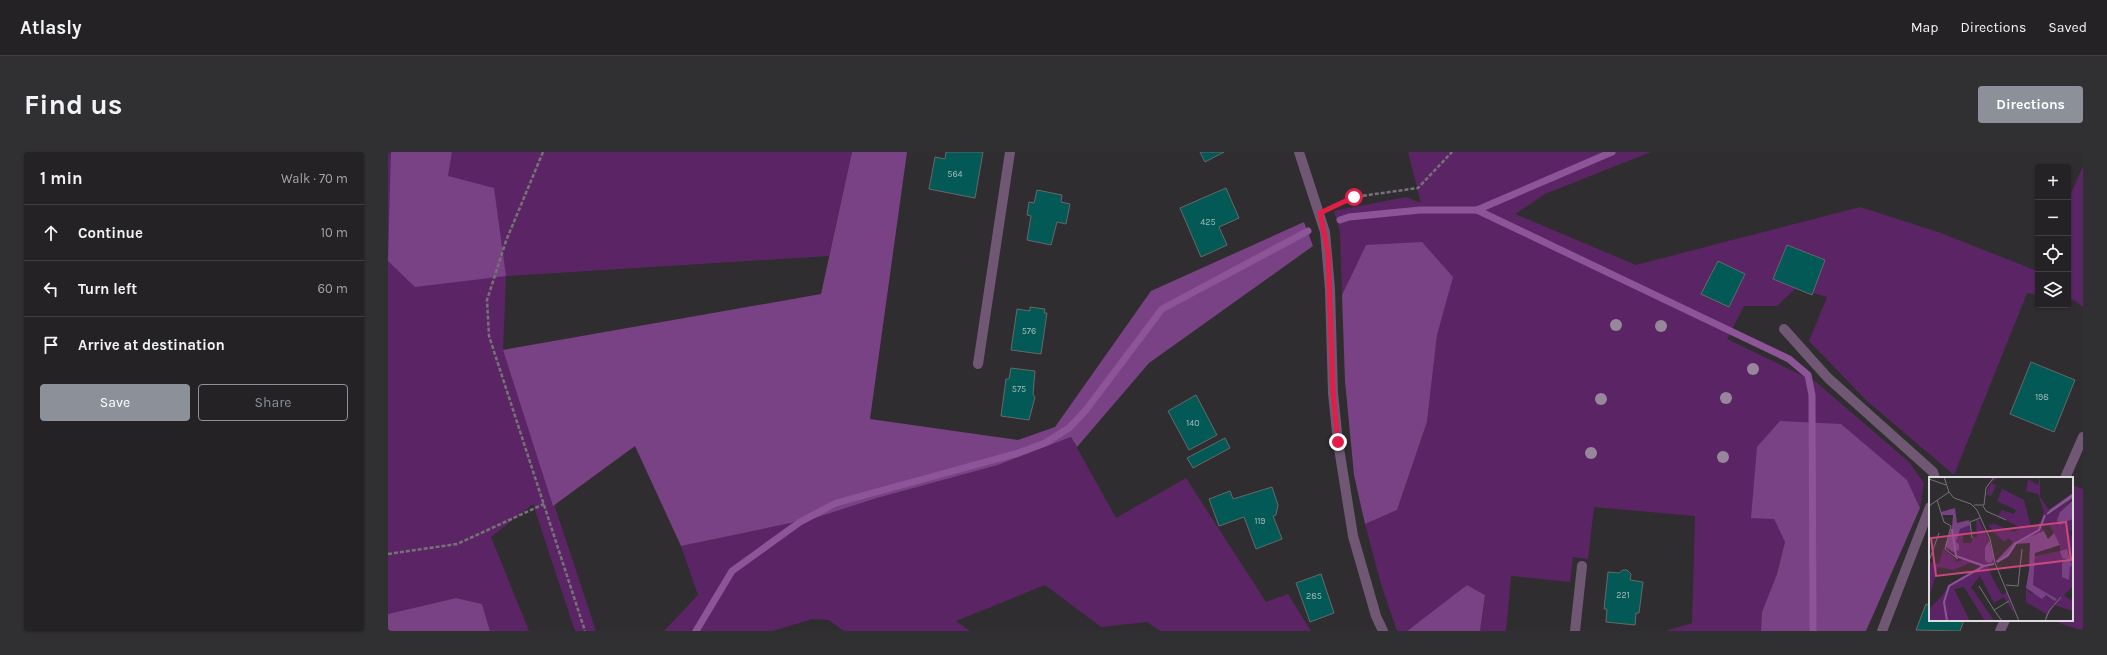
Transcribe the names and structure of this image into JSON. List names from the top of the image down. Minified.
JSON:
{"house_numbers":["564","425","576","575","198","140","119","221","285"],"page":{"header":"Atlasly","nav":["Map","Directions","Saved"],"buttons":["Directions",["Save","Share"]],"title":"Find us","heading":["1 min","Walk · 70 m"],"map_buttons":["+","−"],"list":[["Continue","10 m"],["Turn left","60 m"],"Arrive at destination"]}}
